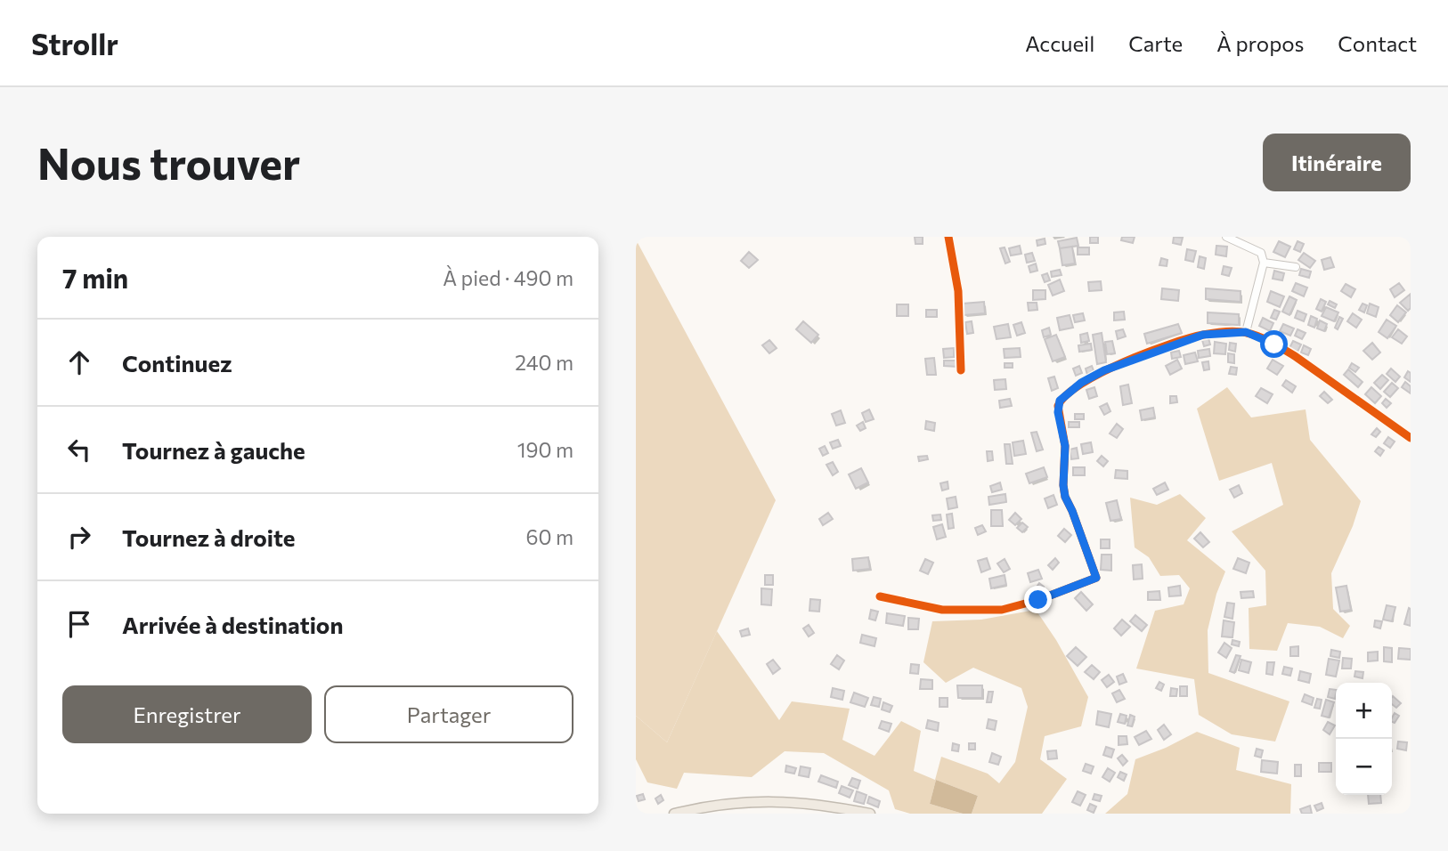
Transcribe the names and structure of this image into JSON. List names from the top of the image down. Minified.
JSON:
{"page":{"header":"Strollr","nav":["Accueil","Carte","À propos","Contact"],"buttons":["Itinéraire",["Enregistrer","Partager"]],"title":"Nous trouver","heading":["7 min","À pied · 490 m"],"list":[["Continuez","240 m"],["Tournez à gauche","190 m"],["Tournez à droite","60 m"],"Arrivée à destination"],"map_buttons":["+","−"]}}
